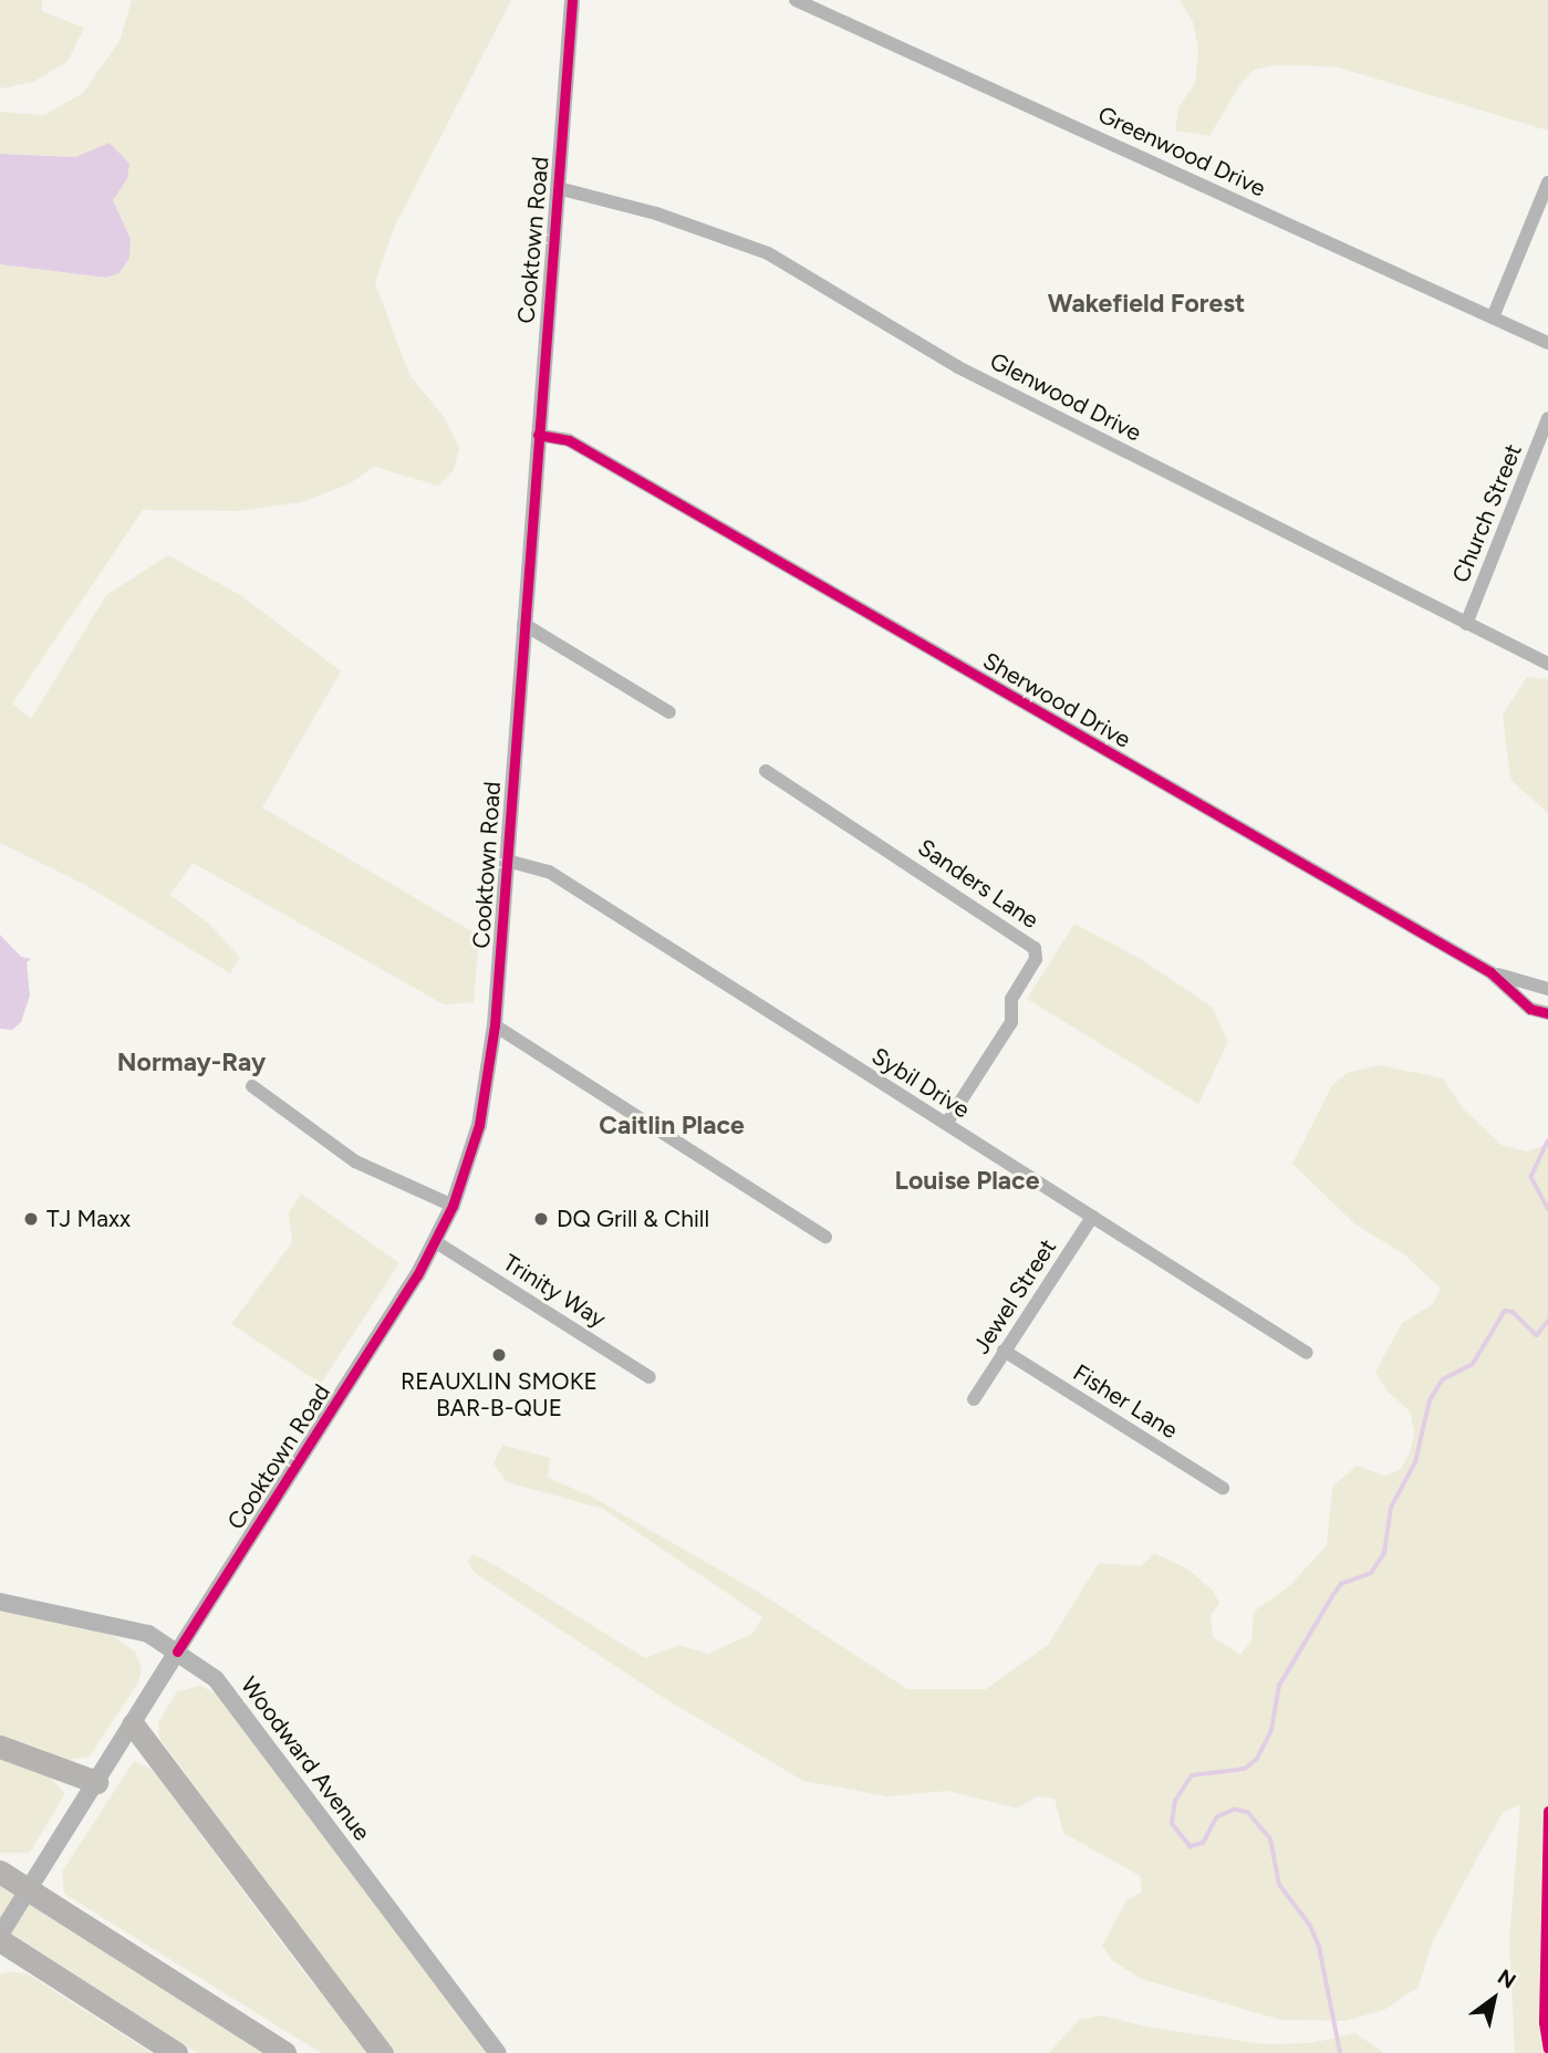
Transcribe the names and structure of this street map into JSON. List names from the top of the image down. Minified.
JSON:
{"streets":{"main road":["Cooktown Road","Woodward Avenue"],"street":["Greenwood Drive","Glenwood Drive","Church Street","Sherwood Drive","Sanders Lane","Sybil Drive","Trinity Way","Jewel Street","Fisher Lane"]},"crossings":[["Cooktown Road","Glenwood Drive"],["Cooktown Road","Sherwood Drive"],["Cooktown Road","Sybil Drive"],["Cooktown Road","Trinity Way"],["Cooktown Road","Woodward Avenue"],["Glenwood Drive","Church Street"],["Sanders Lane","Sybil Drive"],["Sybil Drive","Jewel Street"],["Jewel Street","Fisher Lane"]],"districts":["Wakefield Forest","Normay-Ray","Caitlin Place","Louise Place"],"places":["TJ Maxx","DQ Grill & Chill","REAUXLIN SMOKE BAR-B-QUE"],"north":"top right"}
